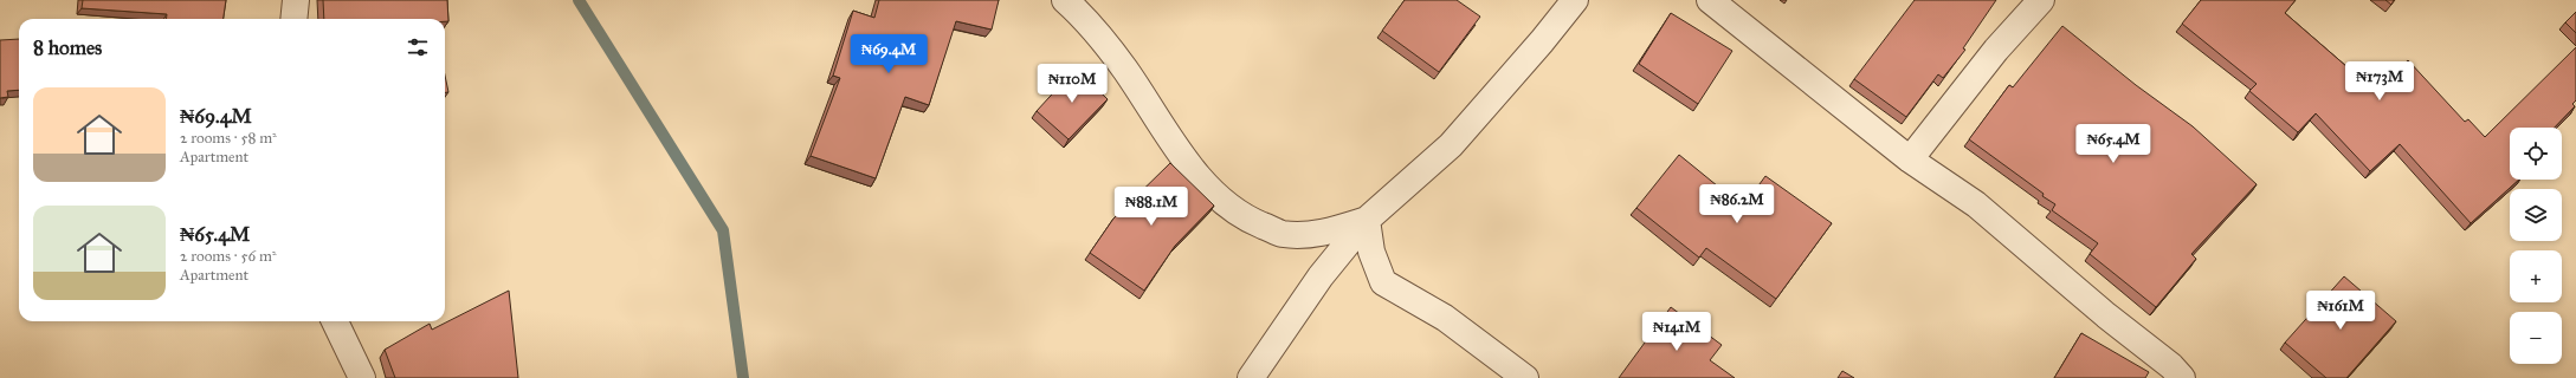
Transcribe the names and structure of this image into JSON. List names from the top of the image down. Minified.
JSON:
{"page":{"heading":"8 homes","price":["₦69.4M","₦173M","₦110M","₦65.4M","₦86.2M","₦88.1M","₦161M","₦141M"],"list":[{"name":"₦69.4M","note":"2 rooms · 58 m² · Apartment"},{"name":"₦65.4M","note":"2 rooms · 56 m² · Apartment"}],"map_buttons":["+","−"]}}
